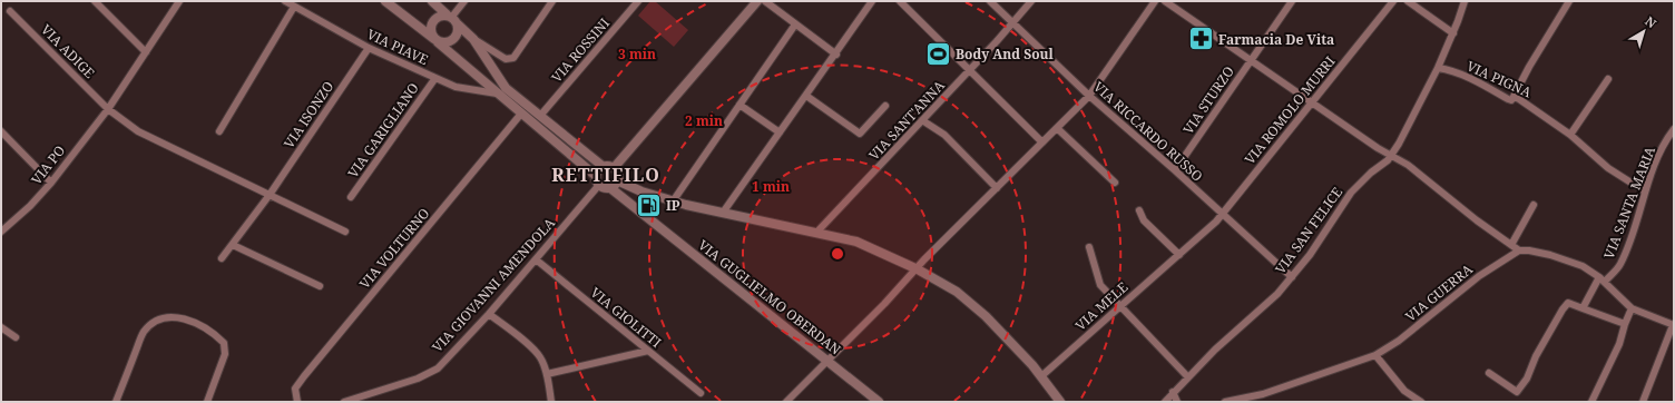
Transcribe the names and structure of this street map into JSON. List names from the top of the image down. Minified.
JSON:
{"streets":{"street":["VIA PIAVE","VIA ROSSINI","VIA ADIGE","VIA PIGNA","VIA STURZO","VIA ROMOLO MURRI","VIA ISONZO","VIA SANT'ANNA","VIA GARIGLIANO","VIA RICCARDO RUSSO","VIA PO","VIA SANTA MARIA","VIA SAN FELICE","VIA VOLTURNO","VIA GIOVANNI AMENDOLA","VIA GUERRA","VIA GUGLIELMO OBERDAN","VIA MELE","VIA GIOLITTI"]},"crossings":[["VIA PIAVE","VIA ISONZO"],["VIA PIAVE","VIA GARIGLIANO"],["VIA ADIGE","VIA PO"],["VIA PIGNA","VIA SANTA MARIA"],["VIA PIGNA","VIA SAN FELICE"],["VIA STURZO","VIA RICCARDO RUSSO"],["VIA ROMOLO MURRI","VIA RICCARDO RUSSO"],["VIA ROMOLO MURRI","VIA MELE"],["VIA SANT'ANNA","VIA RICCARDO RUSSO"],["VIA RICCARDO RUSSO","VIA SAN FELICE"],["VIA RICCARDO RUSSO","VIA MELE"],["VIA GIOVANNI AMENDOLA","VIA GUGLIELMO OBERDAN"],["VIA GIOVANNI AMENDOLA","VIA GIOLITTI"]],"districts":["RETTIFILO"],"places":{"pharmacy":["Farmacia De Vita"],"sports":["Body And Soul"],"fuel station":["IP"]},"north":"top right","rings":["3 min","2 min","1 min"]}
